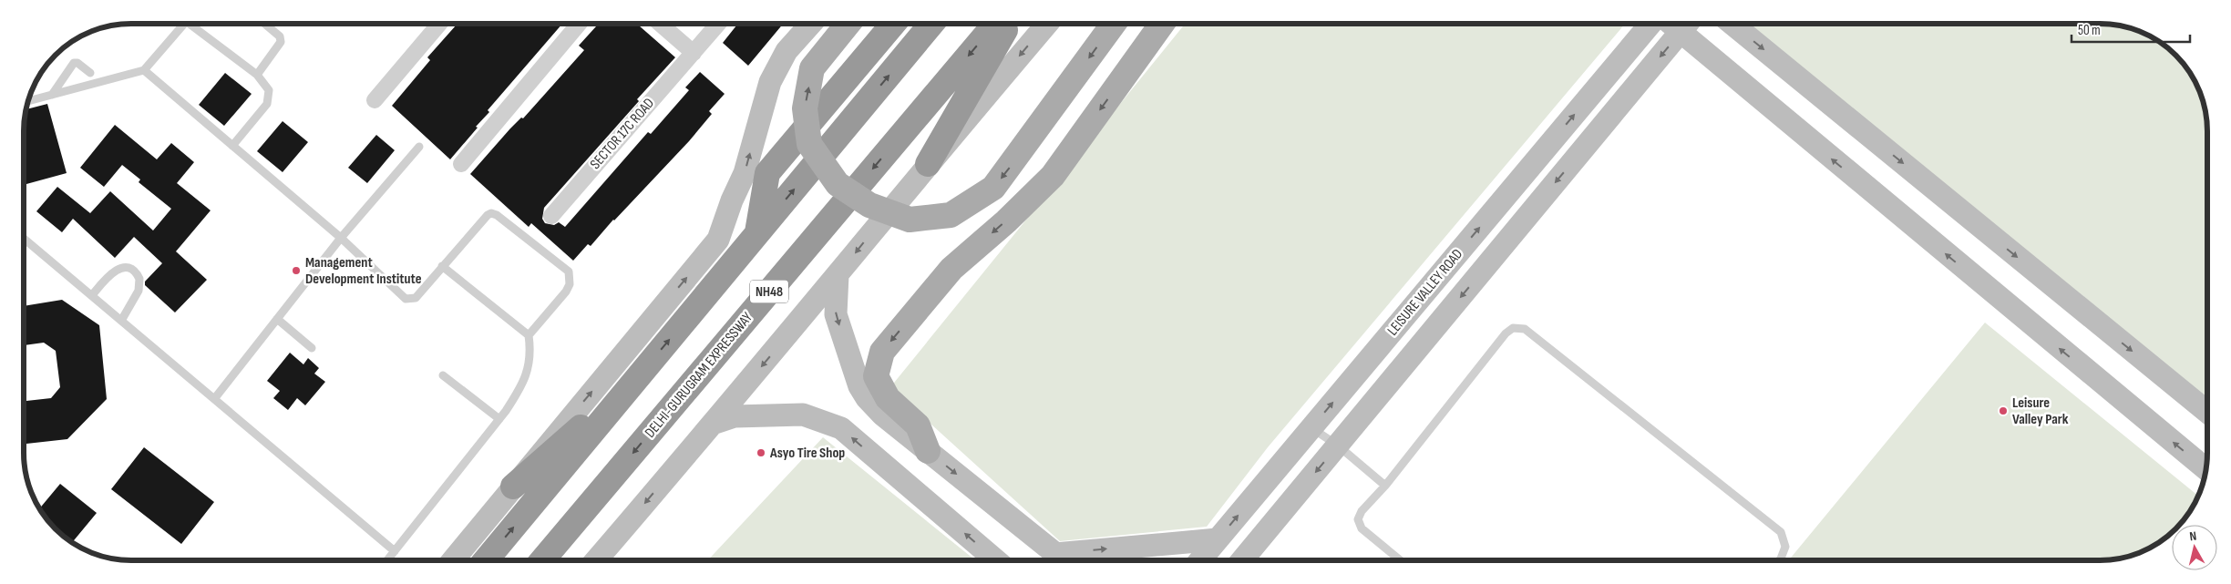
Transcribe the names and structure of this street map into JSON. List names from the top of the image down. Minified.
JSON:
{"streets":{"highway":["NH48","DELHI-GURUGRAM EXPRESSWAY"],"street":["SECTOR 17C ROAD","LEISURE VALLEY ROAD"]},"places":["Management Development Institute","Leisure Valley Park","Asyo Tire Shop"],"scale_bar":"50 m","north":"top"}
